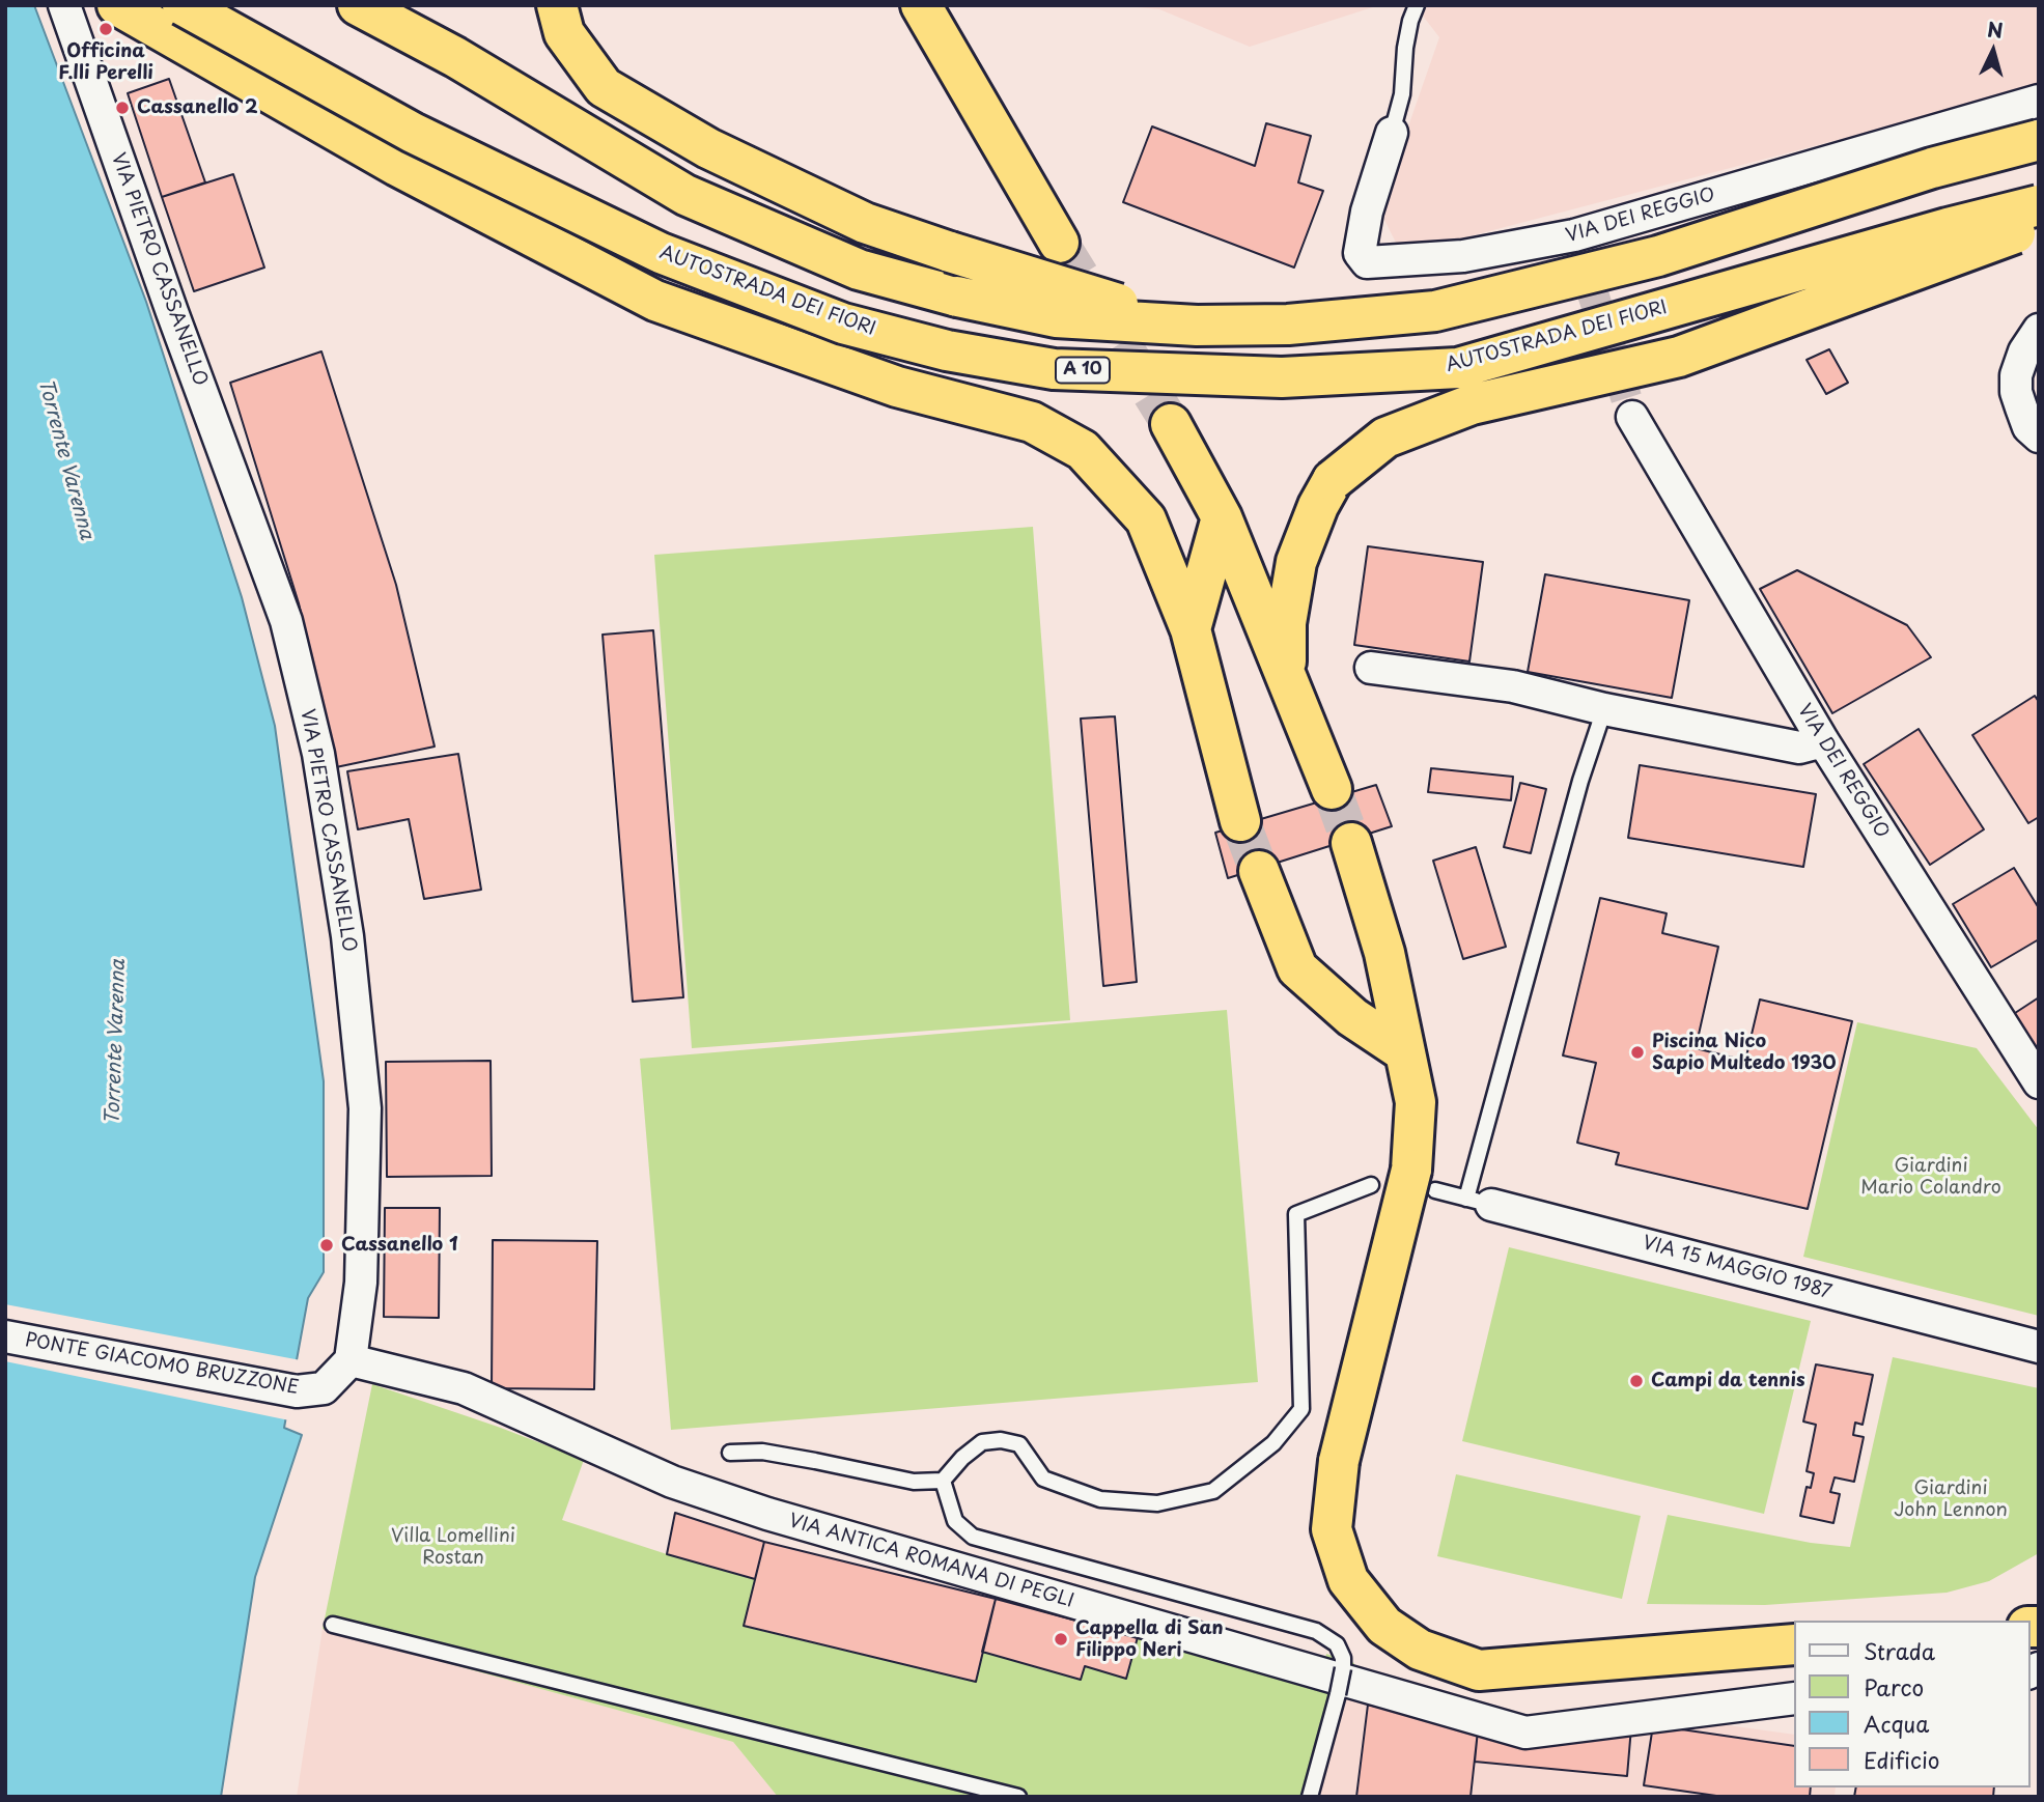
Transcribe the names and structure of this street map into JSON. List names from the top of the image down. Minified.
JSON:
{"streets":{"highway":["AUTOSTRADA DEI FIORI","A 10"],"street":["VIA DEI REGGIO","VIA PIETRO CASSANELLO","VIA 15 MAGGIO 1987","PONTE GIACOMO BRUZZONE","VIA ANTICA ROMANA DI PEGLI"]},"crossings":[["VIA PIETRO CASSANELLO","PONTE GIACOMO BRUZZONE"],["VIA PIETRO CASSANELLO","VIA ANTICA ROMANA DI PEGLI"],["PONTE GIACOMO BRUZZONE","VIA ANTICA ROMANA DI PEGLI"]],"water":["Torrente Varenna"],"parks":["Giardini Mario Colandro","Giardini John Lennon","Villa Lomellini Rostan"],"places":["Officina F.lli Perelli","Cassanello 2","Piscina Nico Sapio Multedo 1930","Cassanello 1","Campi da tennis","Cappella di San Filippo Neri"],"legend":["Strada","Parco","Acqua","Edificio"],"north":"top"}
